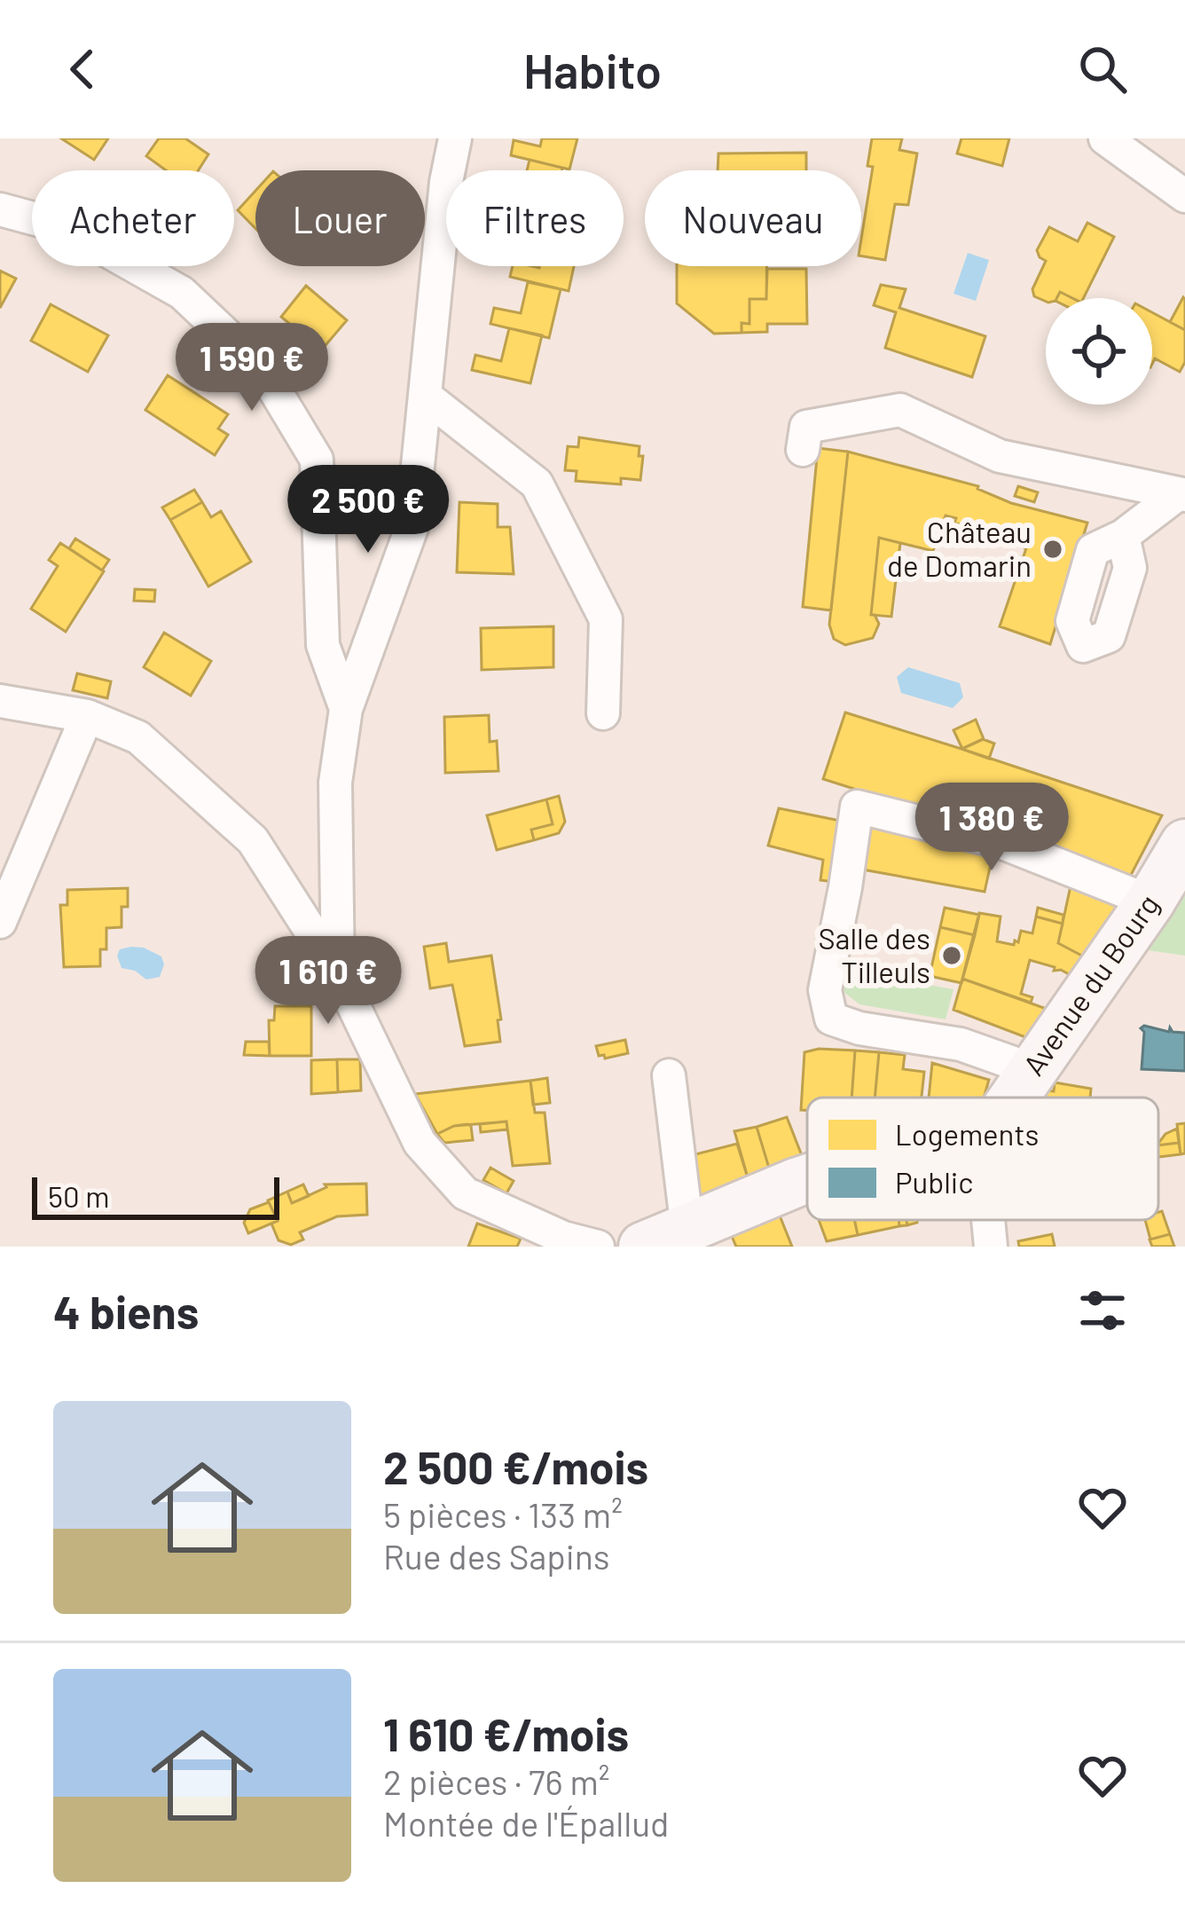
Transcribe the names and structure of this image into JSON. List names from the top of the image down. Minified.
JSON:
{"streets":{"street":["Avenue du Bourg"]},"places":["Château de Domarin","Salle des Tilleuls"],"legend":["Logements","Public"],"scale_bar":"50 m","page":{"header":"Habito","chip":["Acheter","Louer","Filtres","Nouveau"],"price":["1 590 €","2 500 €","1 380 €","1 610 €"],"scale":"50 m","heading":"4 biens","list":[{"name":"2 500 €/mois","note":"5 pièces · 133 m² · Rue des Sapins"},{"name":"1 610 €/mois","note":"2 pièces · 76 m² · Montée de l'Épallud"}]}}
